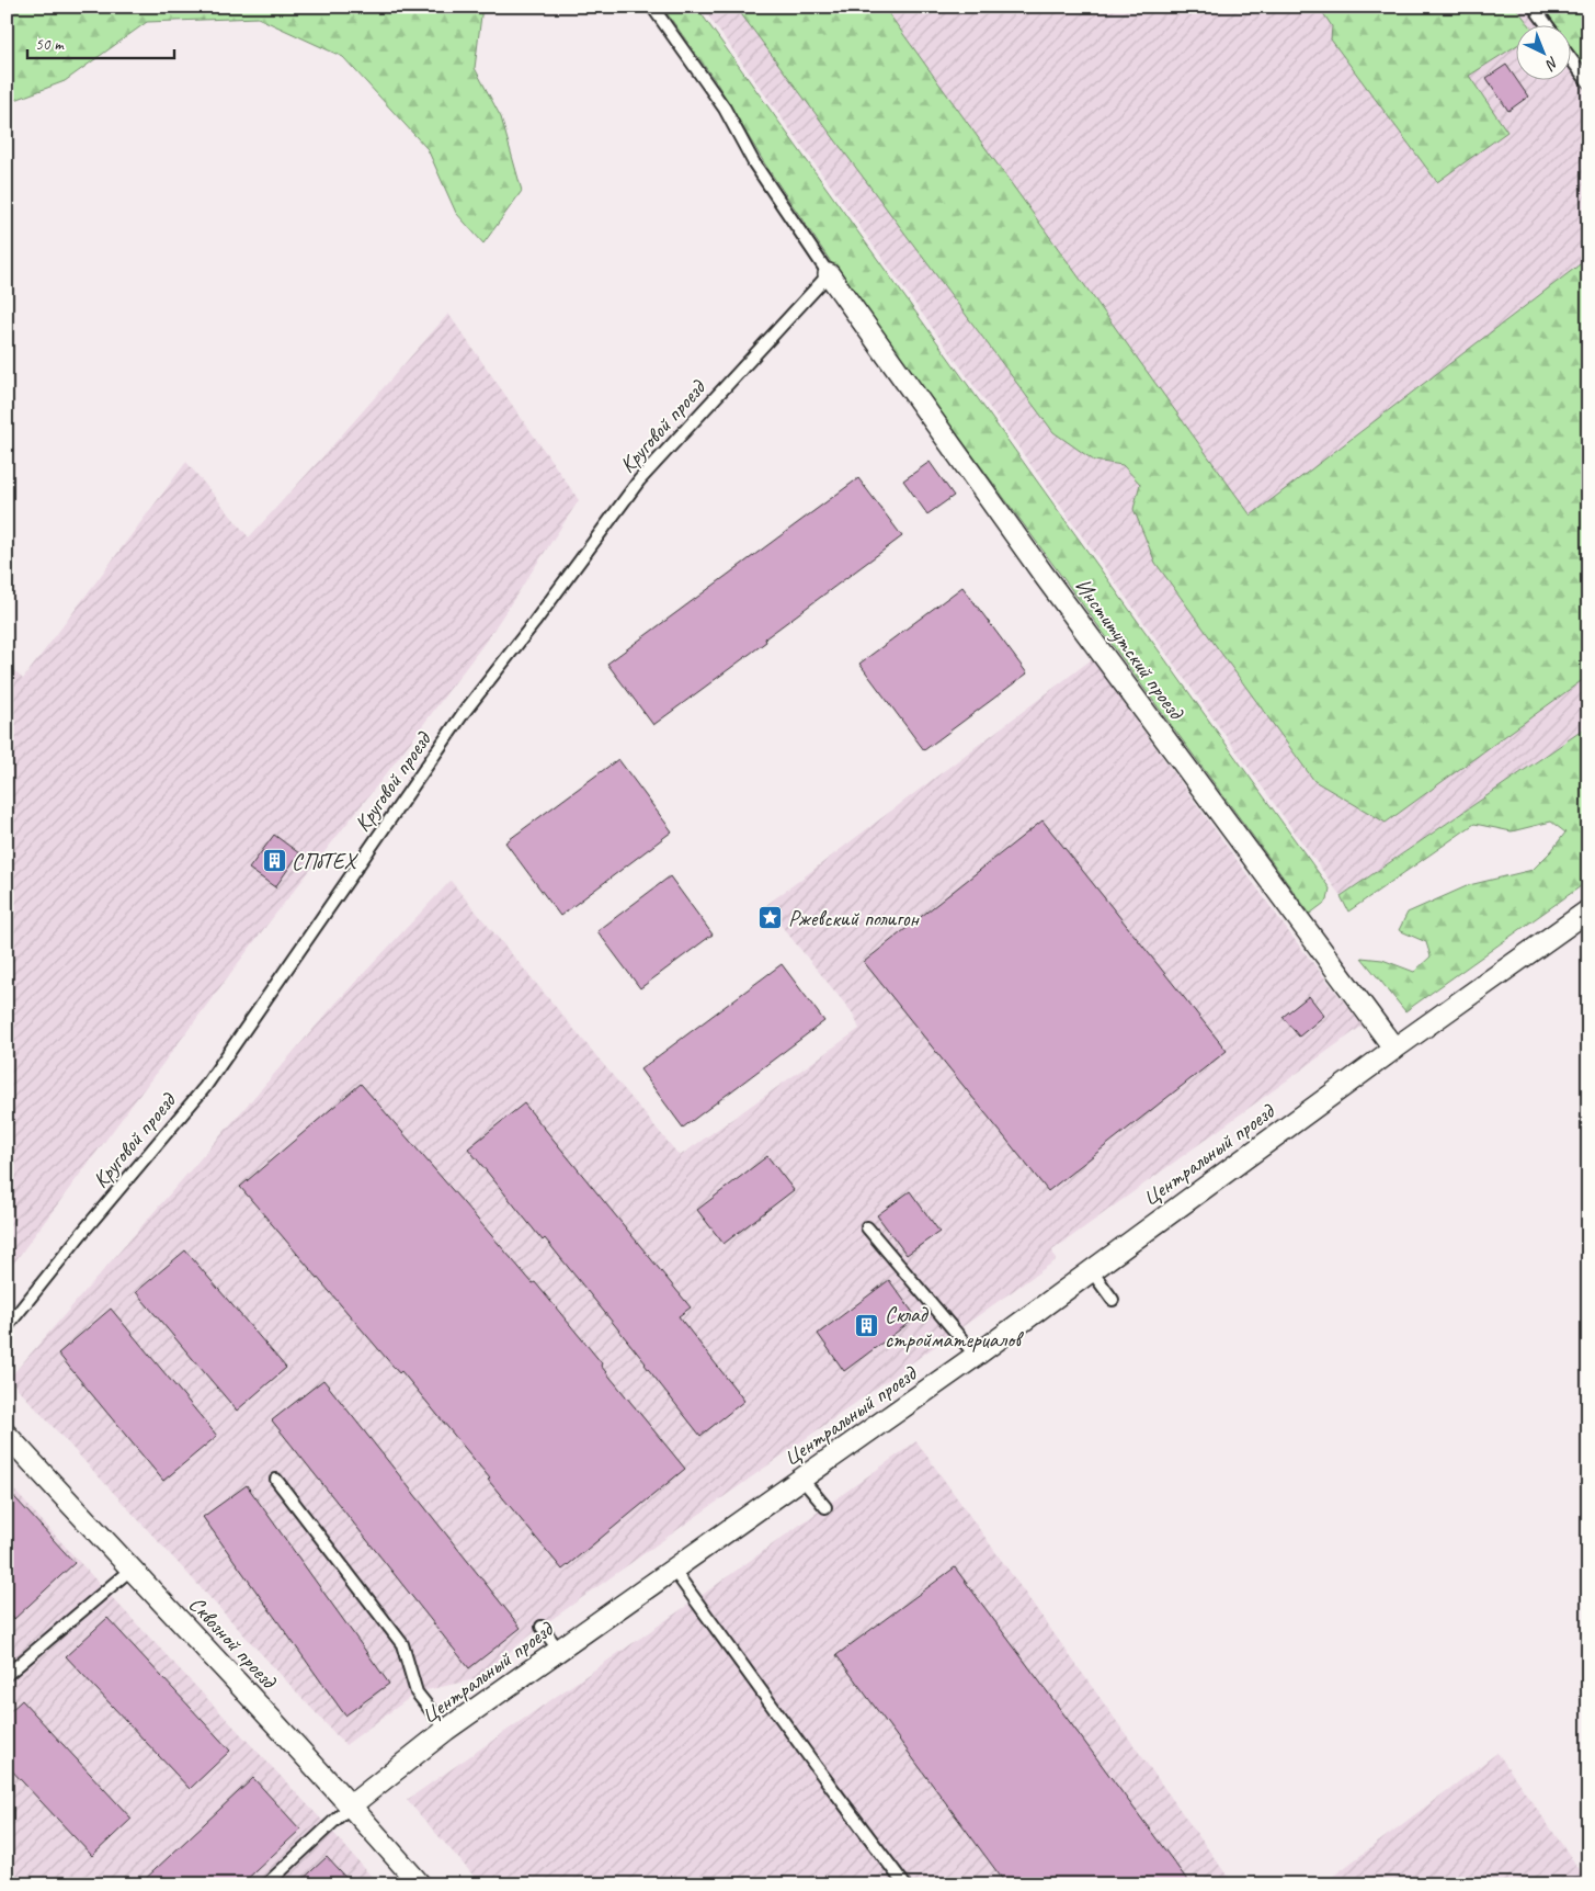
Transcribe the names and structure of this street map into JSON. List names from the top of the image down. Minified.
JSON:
{"streets":{"street":["Институтский проезд","Центральный проезд","Сквозной проезд"],"lane":["Круговой проезд"]},"crossings":[["Круговой проезд","Институтский проезд"],["Институтский проезд","Центральный проезд"],["Центральный проезд","Сквозной проезд"]],"places":{"building":["СПбТЕХ","Склад стройматериалов"],"place":["Ржевский полигон"]},"scale_bar":"50 m","north":"bottom right"}
